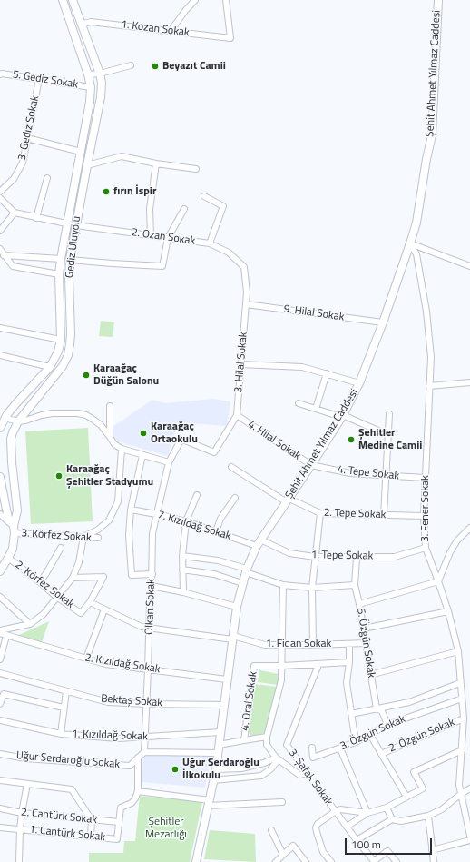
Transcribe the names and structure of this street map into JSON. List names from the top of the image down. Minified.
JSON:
{"streets":{"street":["1. Kozan Sokak","Şehit Ahmet Yılmaz Caddesi","5. Gediz Sokak","3. Gediz Sokak","2. Ozan Sokak","Gediz Uluyolu","9. Hilal Sokak","3. Hilal Sokak","4. Hilal Sokak","4. Tepe Sokak","3. Fener Sokak","2. Tepe Sokak","7. Kızıldağ Sokak","3. Körfez Sokak","1. Tepe Sokak","2. Körfez Sokak","Olkan Sokak","5. Özgün Sokak","1. Fidan Sokak","2. Kızıldağ Sokak","Bektaş Sokak","4. Oral Sokak","3. Özgün Sokak","1. Kızıldağ Sokak","2. Özgün Sokak","Uğur Serdaroğlu Sokak","3. Şafak Sokak","2. Cantürk Sokak","1. Cantürk Sokak"]},"crossings":[["1. Kozan Sokak","Gediz Uluyolu"],["Şehit Ahmet Yılmaz Caddesi","9. Hilal Sokak"],["Şehit Ahmet Yılmaz Caddesi","4. Hilal Sokak"],["Şehit Ahmet Yılmaz Caddesi","4. Tepe Sokak"],["Şehit Ahmet Yılmaz Caddesi","3. Fener Sokak"],["Şehit Ahmet Yılmaz Caddesi","2. Tepe Sokak"],["Şehit Ahmet Yılmaz Caddesi","7. Kızıldağ Sokak"],["Şehit Ahmet Yılmaz Caddesi","1. Tepe Sokak"],["Şehit Ahmet Yılmaz Caddesi","1. Fidan Sokak"],["Şehit Ahmet Yılmaz Caddesi","2. Kızıldağ Sokak"],["Şehit Ahmet Yılmaz Caddesi","Bektaş Sokak"],["Şehit Ahmet Yılmaz Caddesi","4. Oral Sokak"],["Şehit Ahmet Yılmaz Caddesi","1. Kızıldağ Sokak"],["5. Gediz Sokak","3. Gediz Sokak"],["5. Gediz Sokak","Gediz Uluyolu"],["2. Ozan Sokak","Gediz Uluyolu"],["2. Ozan Sokak","3. Hilal Sokak"],["Gediz Uluyolu","3. Körfez Sokak"],["Gediz Uluyolu","2. Körfez Sokak"],["9. Hilal Sokak","3. Hilal Sokak"],["3. Hilal Sokak","4. Hilal Sokak"],["3. Hilal Sokak","Olkan Sokak"],["4. Hilal Sokak","4. Tepe Sokak"],["4. Tepe Sokak","3. Fener Sokak"],["3. Fener Sokak","2. Tepe Sokak"],["3. Fener Sokak","1. Tepe Sokak"],["3. Fener Sokak","3. Özgün Sokak"],["3. Fener Sokak","2. Özgün Sokak"],["7. Kızıldağ Sokak","1. Tepe Sokak"],["7. Kızıldağ Sokak","Olkan Sokak"],["1. Tepe Sokak","5. Özgün Sokak"],["2. Körfez Sokak","1. Fidan Sokak"],["Olkan Sokak","1. Fidan Sokak"],["Olkan Sokak","2. Kızıldağ Sokak"],["Olkan Sokak","Bektaş Sokak"],["Olkan Sokak","1. Kızıldağ Sokak"],["Olkan Sokak","Uğur Serdaroğlu Sokak"],["5. Özgün Sokak","1. Fidan Sokak"],["5. Özgün Sokak","3. Özgün Sokak"],["4. Oral Sokak","3. Şafak Sokak"],["2. Cantürk Sokak","1. Cantürk Sokak"]],"parks":["Şehitler Mezarlığı"],"places":["Beyazıt Camii","fırın İspir","Karaağaç Düğün Salonu","Karaağaç Ortaokulu","Şehitler Medine Camii","Karaağaç Şehitler Stadyumu","Uğur Serdaroğlu İlkokulu"],"scale_bar":"100 m"}
